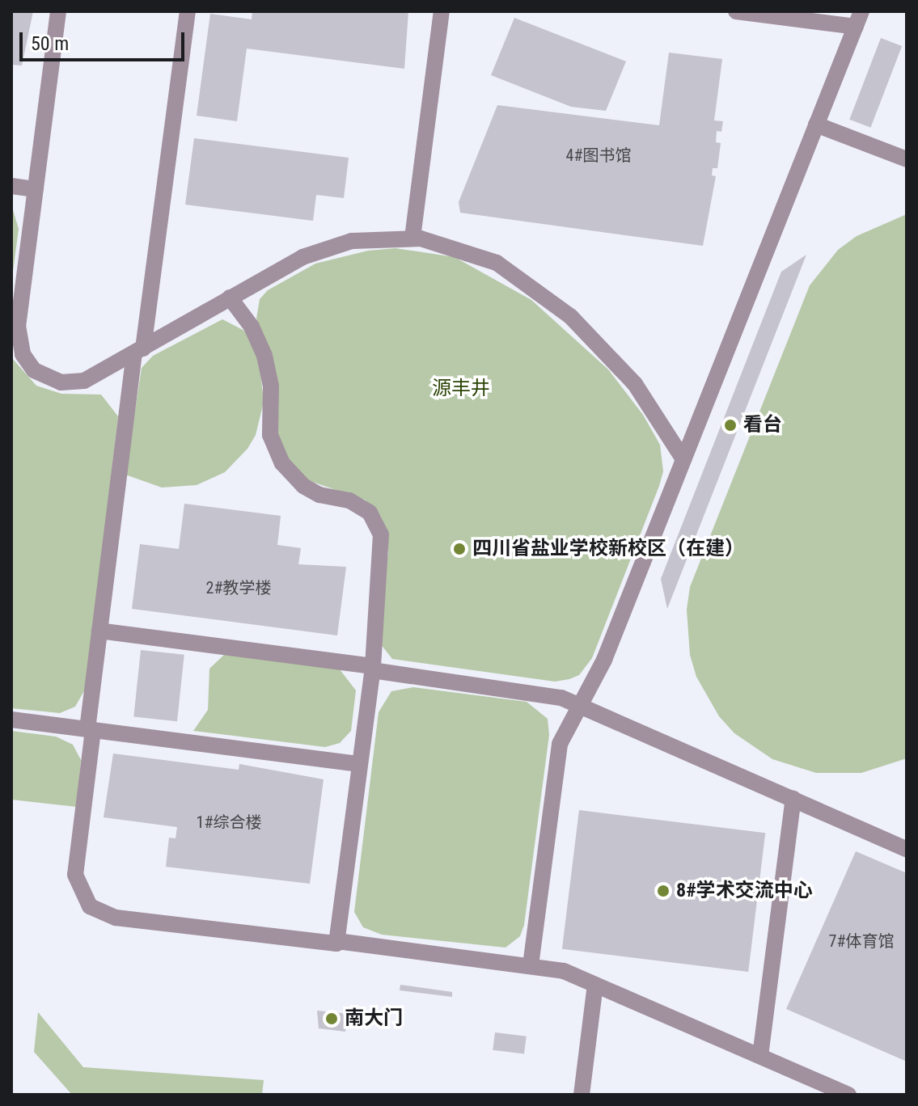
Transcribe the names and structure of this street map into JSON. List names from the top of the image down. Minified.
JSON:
{"parks":["源丰井"],"places":["看台","四川省盐业学校新校区（在建）","8#学术交流中心","南大门"],"house_numbers":["4#图书馆","2#教学楼","1#综合楼","7#体育馆"],"scale_bar":"50 m"}
